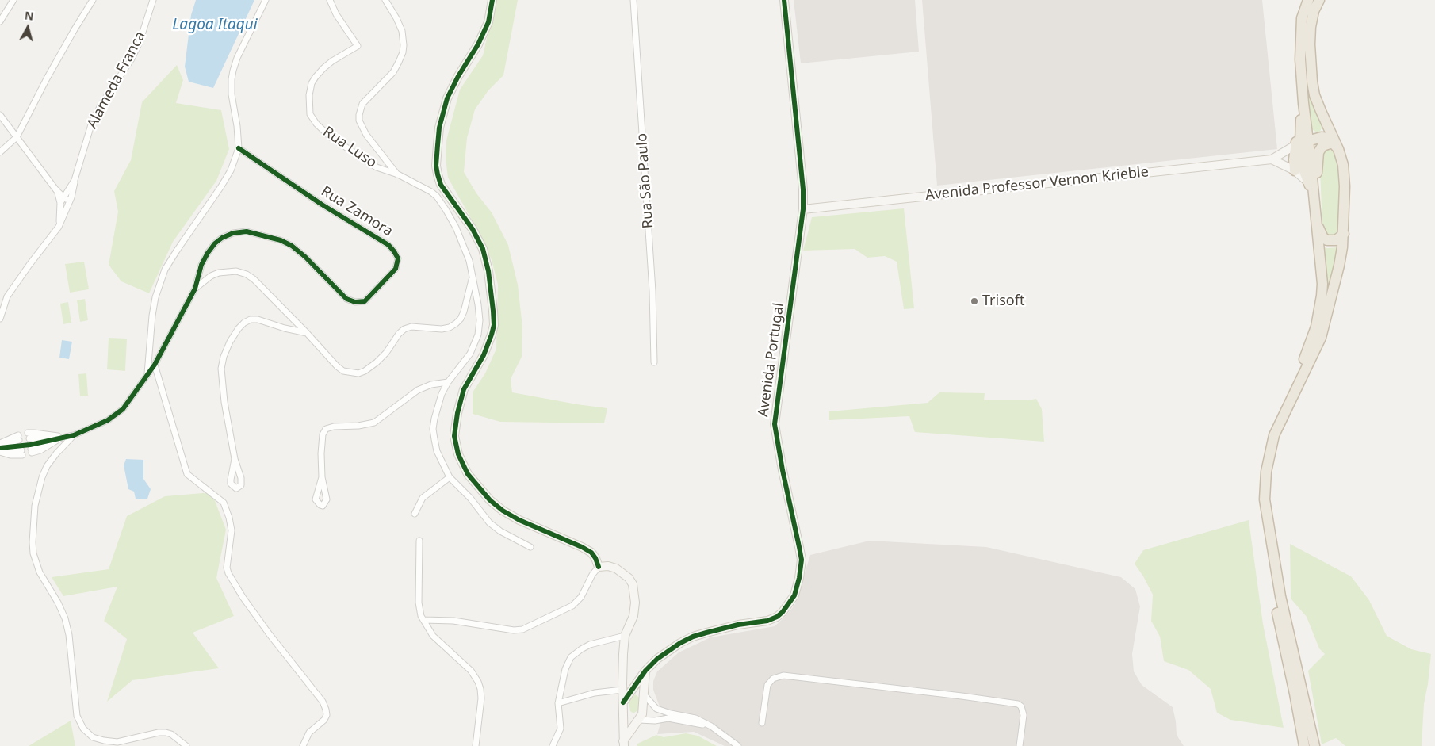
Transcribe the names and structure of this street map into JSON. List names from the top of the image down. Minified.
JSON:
{"streets":{"street":["Alameda Franca","Rua Luso","Rua São Paulo","Avenida Professor Vernon Krieble","Rua Zamora","Avenida Portugal"]},"crossings":[["Avenida Professor Vernon Krieble","Avenida Portugal"]],"water":["Lagoa Itaqui"],"places":["Trisoft"],"north":"top"}
